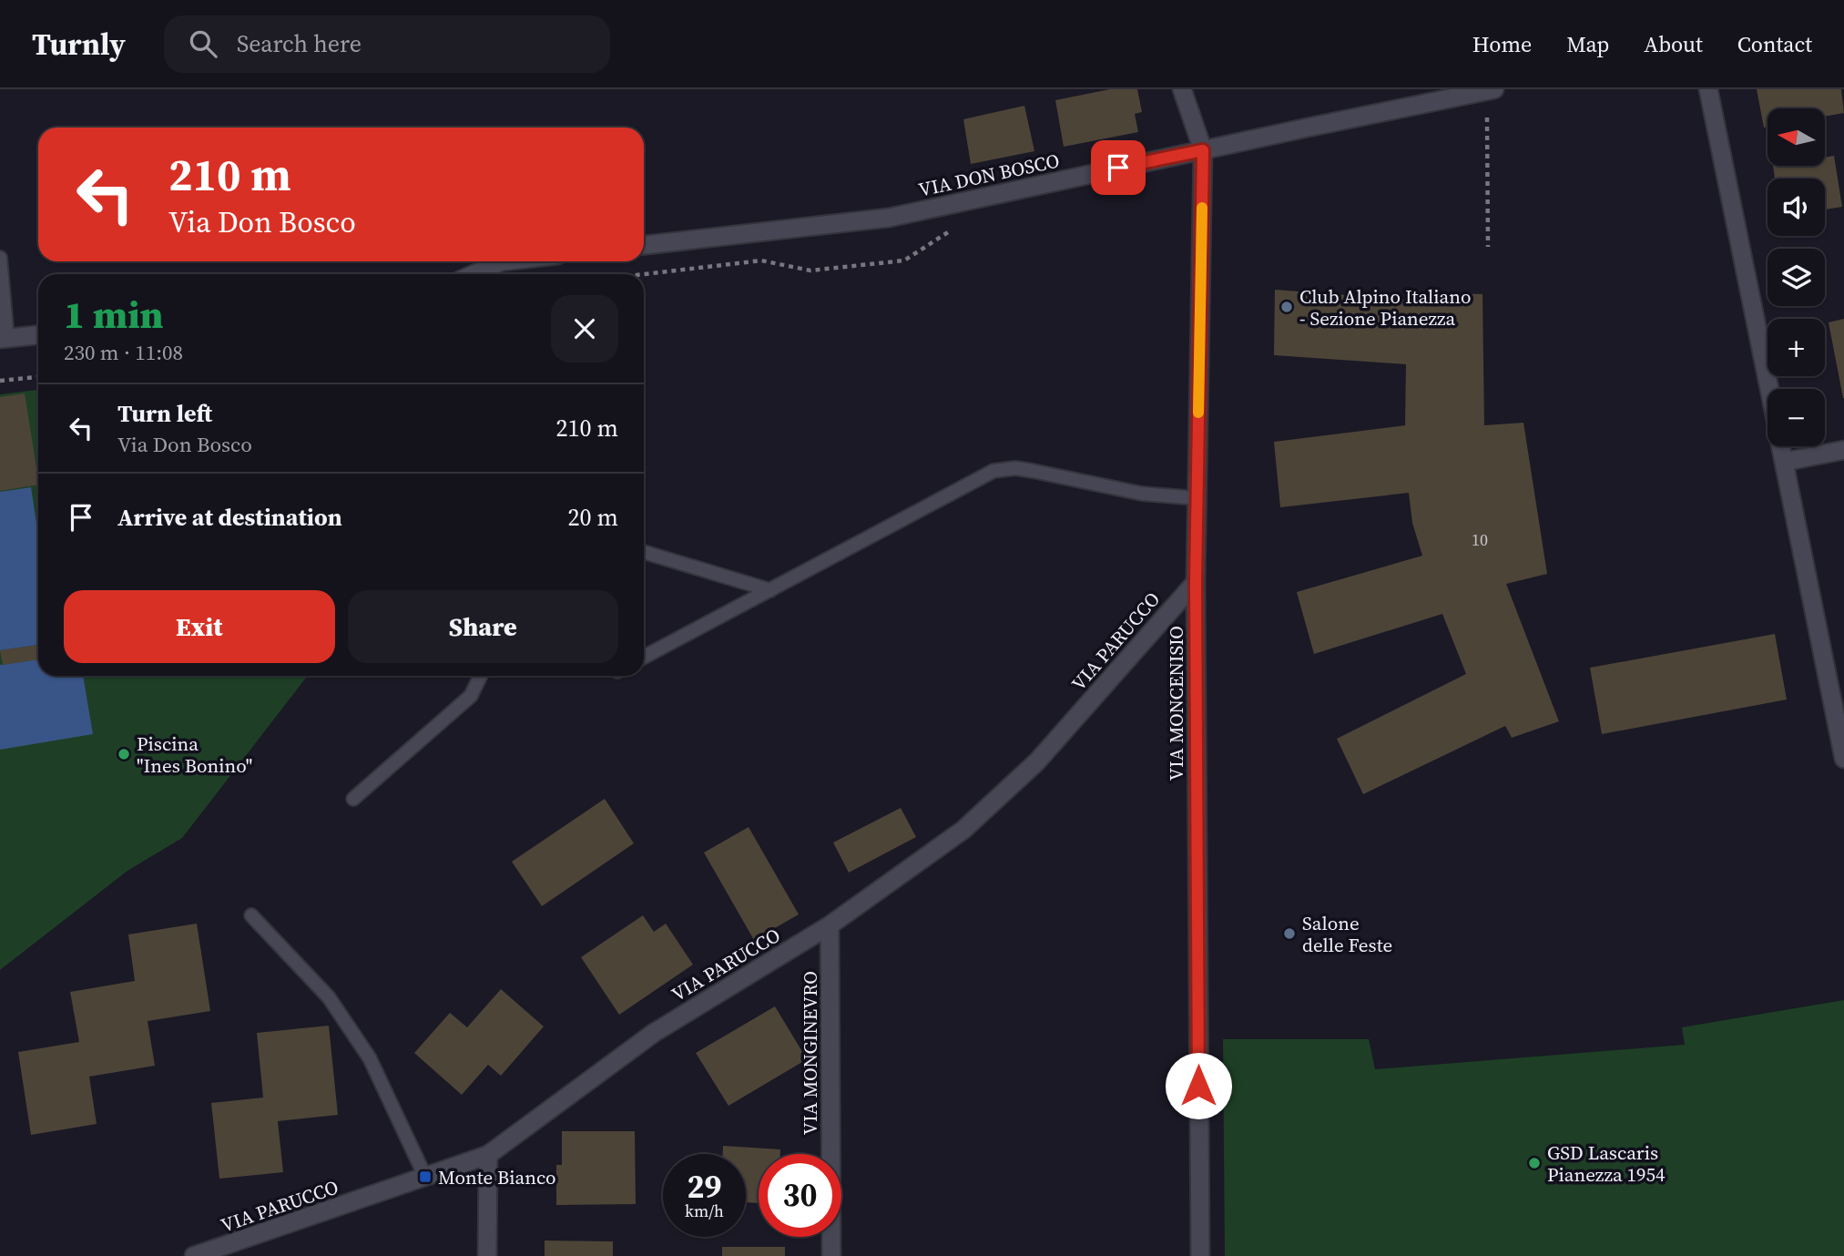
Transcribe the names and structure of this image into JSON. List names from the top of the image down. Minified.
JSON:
{"streets":{"street":["VIA DON BOSCO","VIA PARUCCO","VIA MONCENISIO","VIA MONGINEVRO"]},"crossings":[["VIA DON BOSCO","VIA MONCENISIO"],["VIA PARUCCO","VIA MONCENISIO"],["VIA PARUCCO","VIA MONGINEVRO"]],"places":{"other":["Club Alpino Italiano - Sezione Pianezza","Piscina \"Ines Bonino\"","Salone delle Feste","GSD Lascaris Pianezza 1954"],"transit":["Monte Bianco"]},"house_numbers":["10"],"north":"left","page":{"header":"Turnly","search":"Search here","nav":["Home","Map","About","Contact"],"map_buttons":["+","−"],"turn":["210 m","Via Don Bosco"],"heading":["1 min","230 m · 11:08"],"list":[{"name":"Turn left","note":"Via Don Bosco","value":"210 m"},{"name":"Arrive at destination","value":"20 m"}],"buttons":["Exit","Share"],"speed":"29 km/h","limit":"30"}}
